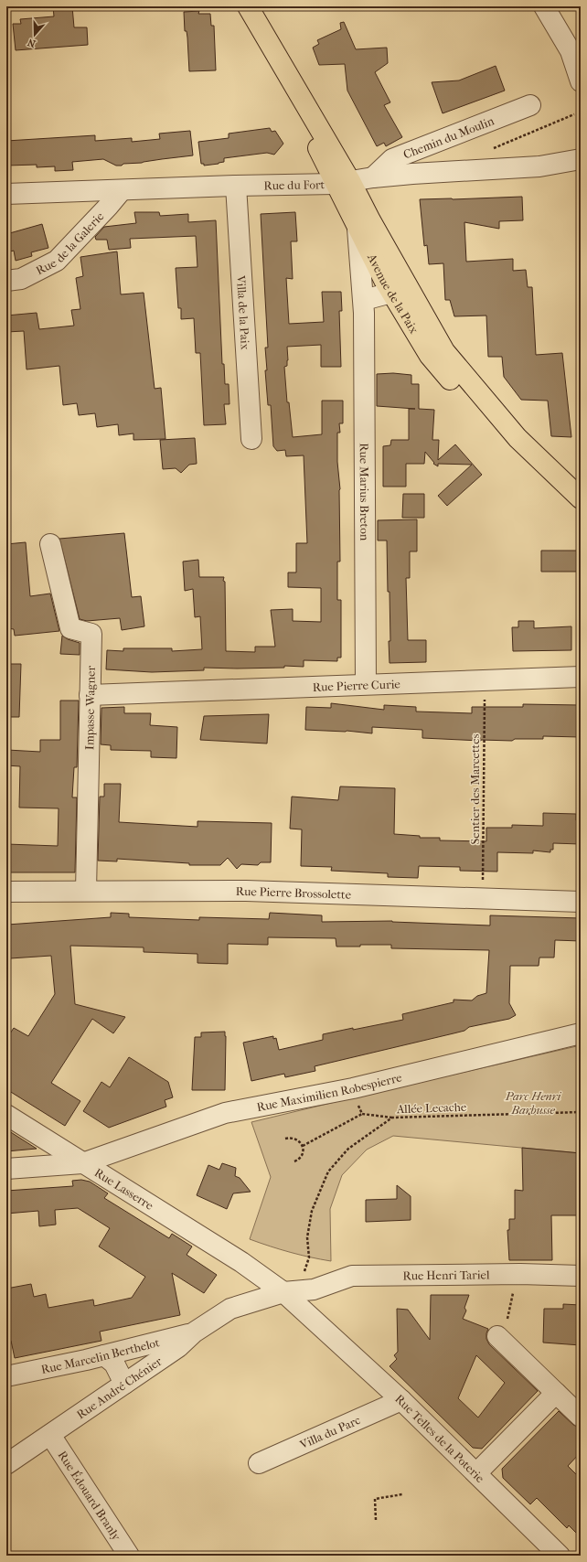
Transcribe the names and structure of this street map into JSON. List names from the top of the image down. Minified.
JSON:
{"streets":{"main road":["Avenue de la Paix"],"street":["Chemin du Moulin","Rue du Fort","Rue de la Galerie","Villa de la Paix","Rue Marius Breton","Rue Pierre Curie","Impasse Wagner","Rue Pierre Brossolette","Rue Maximilien Robespierre","Rue Lasserre","Rue Henri Tariel","Rue Marcelin Berthelot","Rue André Chénier","Villa du Parc","Rue Telles de la Poterie","Rue Édouard Branly"],"path":["Sentier des Marcettes","Allée Lecache"]},"crossings":[["Chemin du Moulin","Rue du Fort"],["Rue du Fort","Rue de la Galerie"],["Rue du Fort","Avenue de la Paix"],["Rue du Fort","Villa de la Paix"],["Avenue de la Paix","Rue Marius Breton"],["Rue Marius Breton","Rue Pierre Curie"],["Rue Pierre Curie","Impasse Wagner"],["Rue Pierre Curie","Sentier des Marcettes"],["Impasse Wagner","Rue Pierre Brossolette"],["Sentier des Marcettes","Rue Pierre Brossolette"],["Rue Maximilien Robespierre","Rue Lasserre"],["Allée Lecache","Rue Lasserre"],["Allée Lecache","Rue Henri Tariel"],["Allée Lecache","Rue André Chénier"],["Allée Lecache","Rue Telles de la Poterie"],["Rue Lasserre","Rue Henri Tariel"],["Rue Lasserre","Rue André Chénier"],["Rue Lasserre","Rue Telles de la Poterie"],["Rue Henri Tariel","Rue André Chénier"],["Rue Henri Tariel","Rue Telles de la Poterie"],["Rue Marcelin Berthelot","Rue André Chénier"],["Rue André Chénier","Rue Telles de la Poterie"],["Rue André Chénier","Rue Édouard Branly"],["Villa du Parc","Rue Telles de la Poterie"]],"parks":["Parc Henri Barbusse"],"north":"bottom"}
